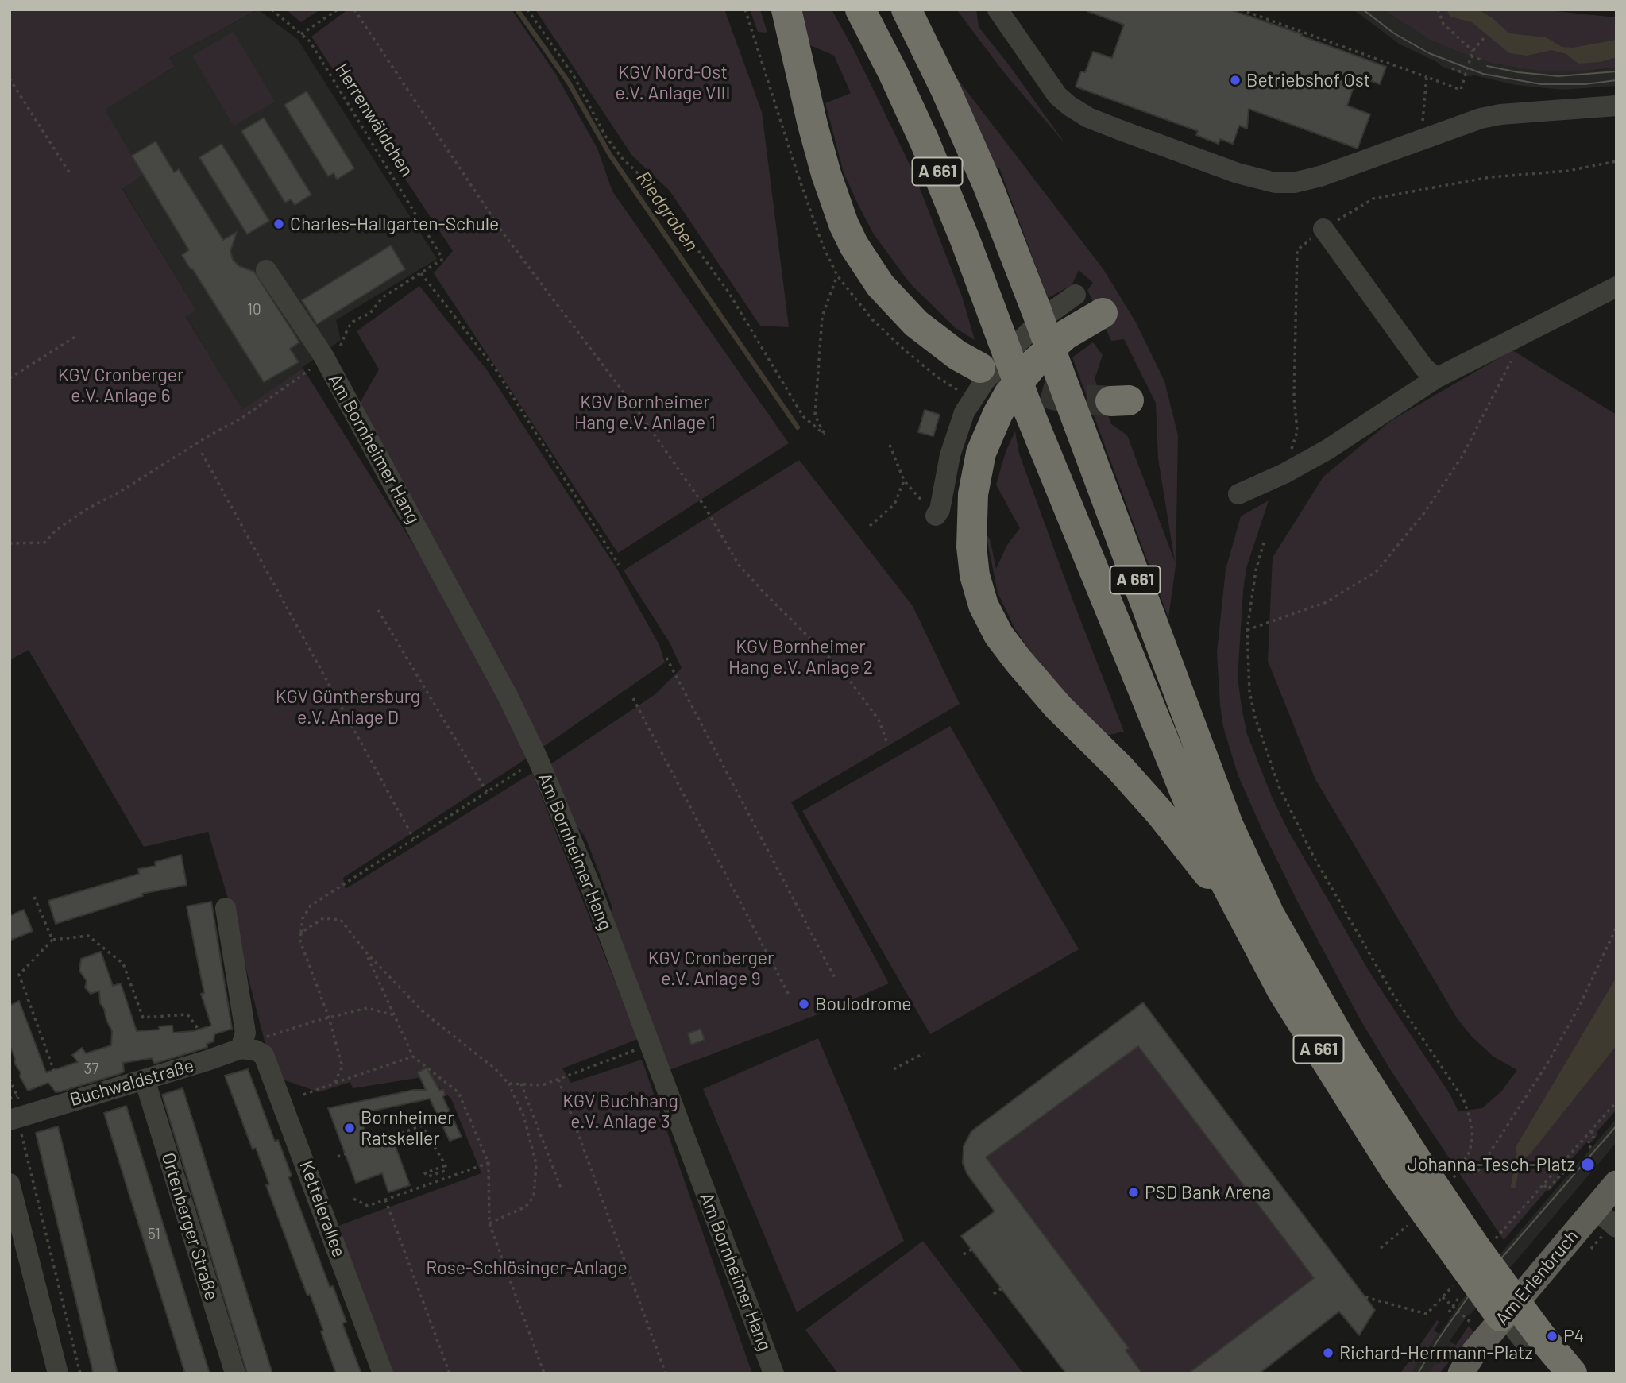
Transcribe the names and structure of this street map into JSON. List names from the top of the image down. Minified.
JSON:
{"streets":{"highway":["A 661"],"main road":["Am Erlenbruch"],"street":["Am Bornheimer Hang","Buchwaldstraße","Kettelerallee","Ortenberger Straße"],"path":["Herrenwäldchen"]},"crossings":[["Buchwaldstraße","Kettelerallee"],["Buchwaldstraße","Ortenberger Straße"]],"water":["Riedgraben"],"parks":["KGV Nord-Ost e.V. Anlage VIII","KGV Cronberger e.V. Anlage 6","KGV Bornheimer Hang e.V. Anlage 1","KGV Bornheimer Hang e.V. Anlage 2","KGV Günthersburg e.V. Anlage D","KGV Cronberger e.V. Anlage 9","KGV Buchhang e.V. Anlage 3","Rose-Schlösinger-Anlage"],"places":["Betriebshof Ost","Charles-Hallgarten-Schule","Boulodrome","Bornheimer Ratskeller","Johanna-Tesch-Platz","PSD Bank Arena","P4","Richard-Herrmann-Platz"],"house_numbers":["10","37","51"]}
